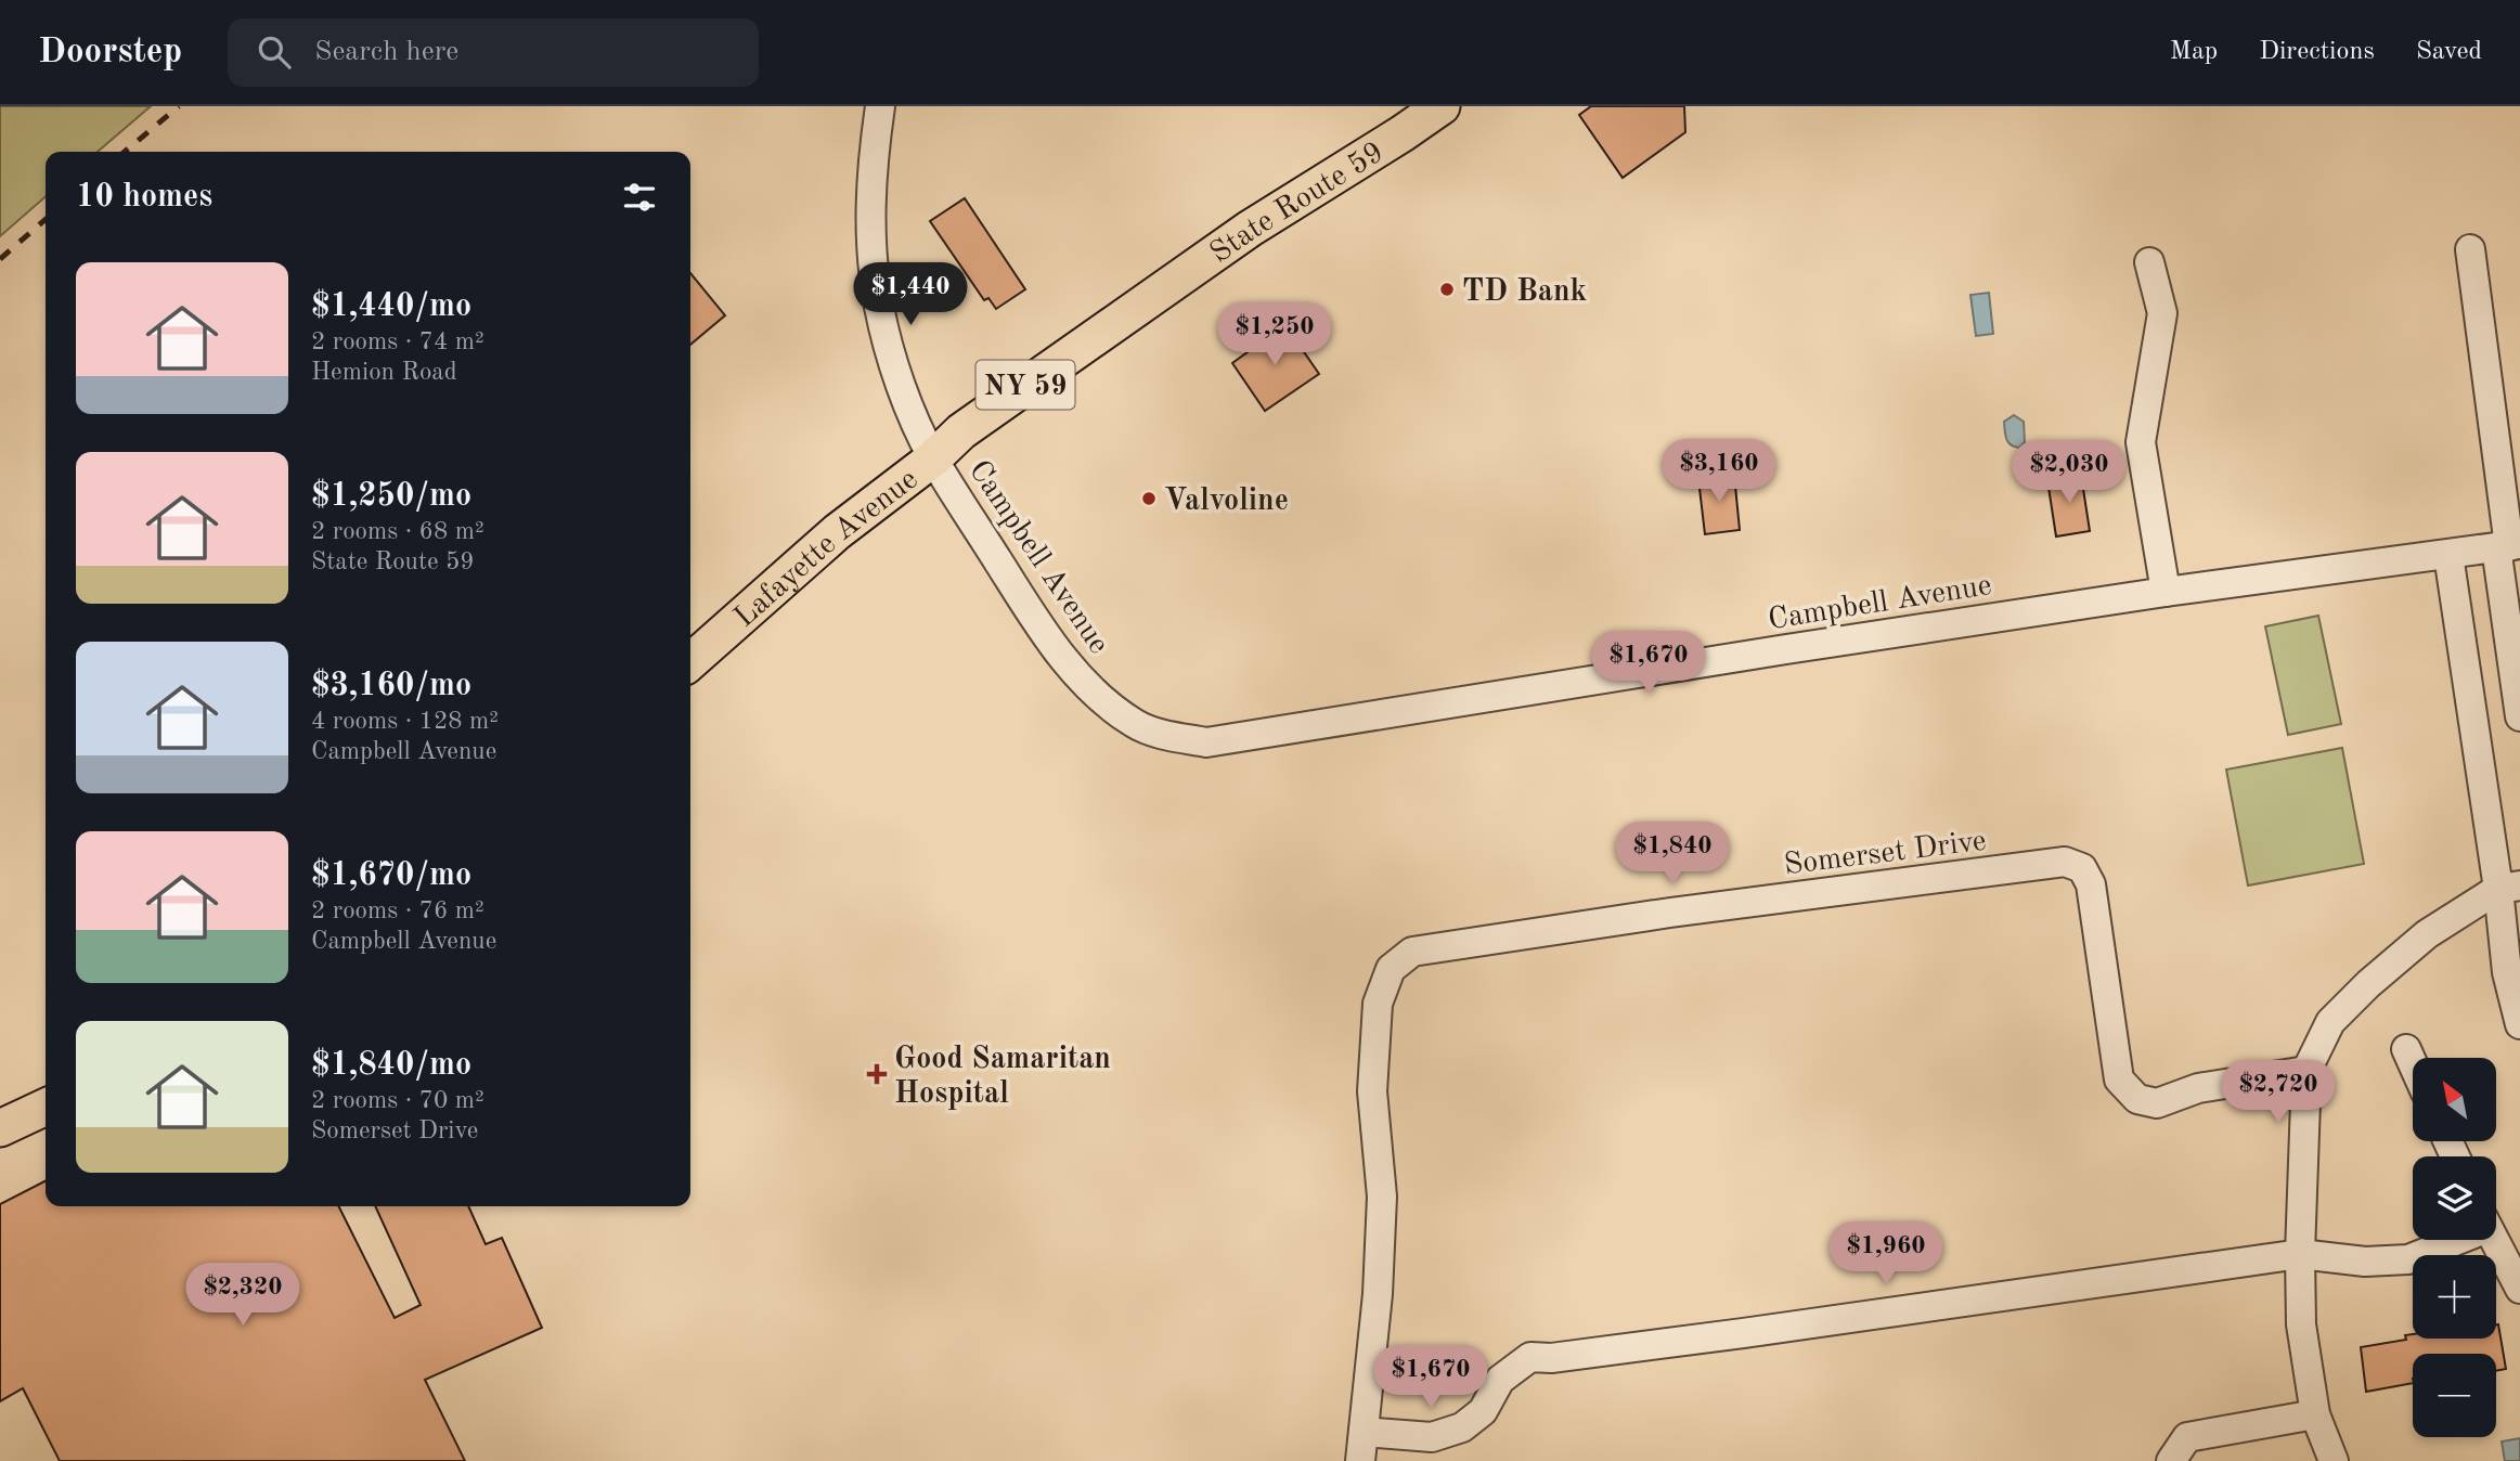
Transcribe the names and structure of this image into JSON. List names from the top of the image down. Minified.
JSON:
{"streets":{"main road":["State Route 59","NY 59","Lafayette Avenue"],"street":["Campbell Avenue","Somerset Drive"]},"crossings":[["State Route 59","Lafayette Avenue"],["State Route 59","Campbell Avenue"],["Lafayette Avenue","Campbell Avenue"]],"places":{"other":["TD Bank","Valvoline"],"health":["Good Samaritan Hospital"]},"north":"top left","page":{"header":"Doorstep","search":"Search here","nav":["Map","Directions","Saved"],"heading":"10 homes","list":[{"name":"$1,440/mo","note":"2 rooms · 74 m² · Hemion Road"},{"name":"$1,250/mo","note":"2 rooms · 68 m² · State Route 59"},{"name":"$3,160/mo","note":"4 rooms · 128 m² · Campbell Avenue"},{"name":"$1,670/mo","note":"2 rooms · 76 m² · Campbell Avenue"},{"name":"$1,840/mo","note":"2 rooms · 70 m² · Somerset Drive"}],"price":["$1,440","$1,250","$3,160","$2,030","$1,670","$1,840","$2,720","$1,960","$2,320","$1,670"],"map_buttons":["+","−"]}}
